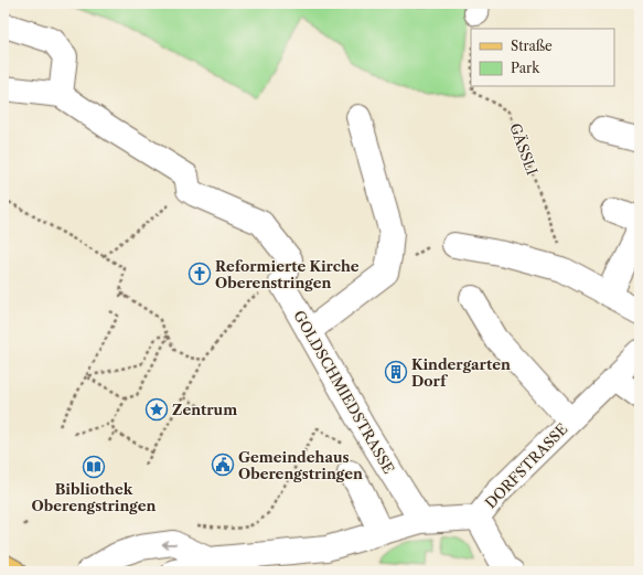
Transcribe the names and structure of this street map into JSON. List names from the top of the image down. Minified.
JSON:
{"streets":{"street":["GOLDSCHMIEDSTRASSE","DORFSTRASSE"],"path":["GÄSSLI"]},"crossings":[["GOLDSCHMIEDSTRASSE","DORFSTRASSE"]],"places":{"church":["Reformierte Kirche Oberenstringen"],"building":["Kindergarten Dorf"],"place":["Zentrum"],"public building":["Gemeindehaus Oberengstringen"],"library":["Bibliothek Oberengstringen"]},"legend":["Straße","Park"]}
